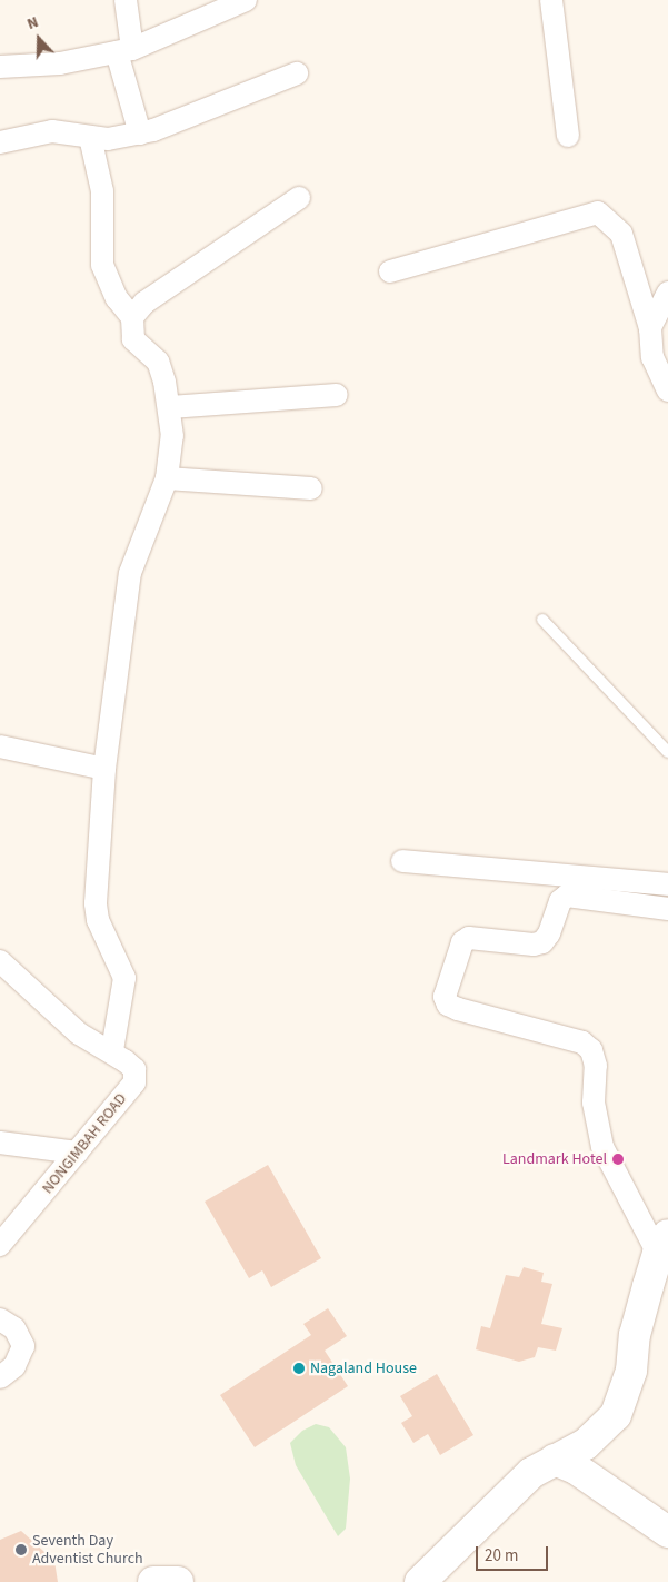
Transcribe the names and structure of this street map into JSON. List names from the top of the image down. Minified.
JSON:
{"streets":{"street":["NONGIMBAH ROAD"]},"places":["Landmark Hotel","Nagaland House","Seventh Day Adventist Church"],"scale_bar":"20 m","north":"top"}
